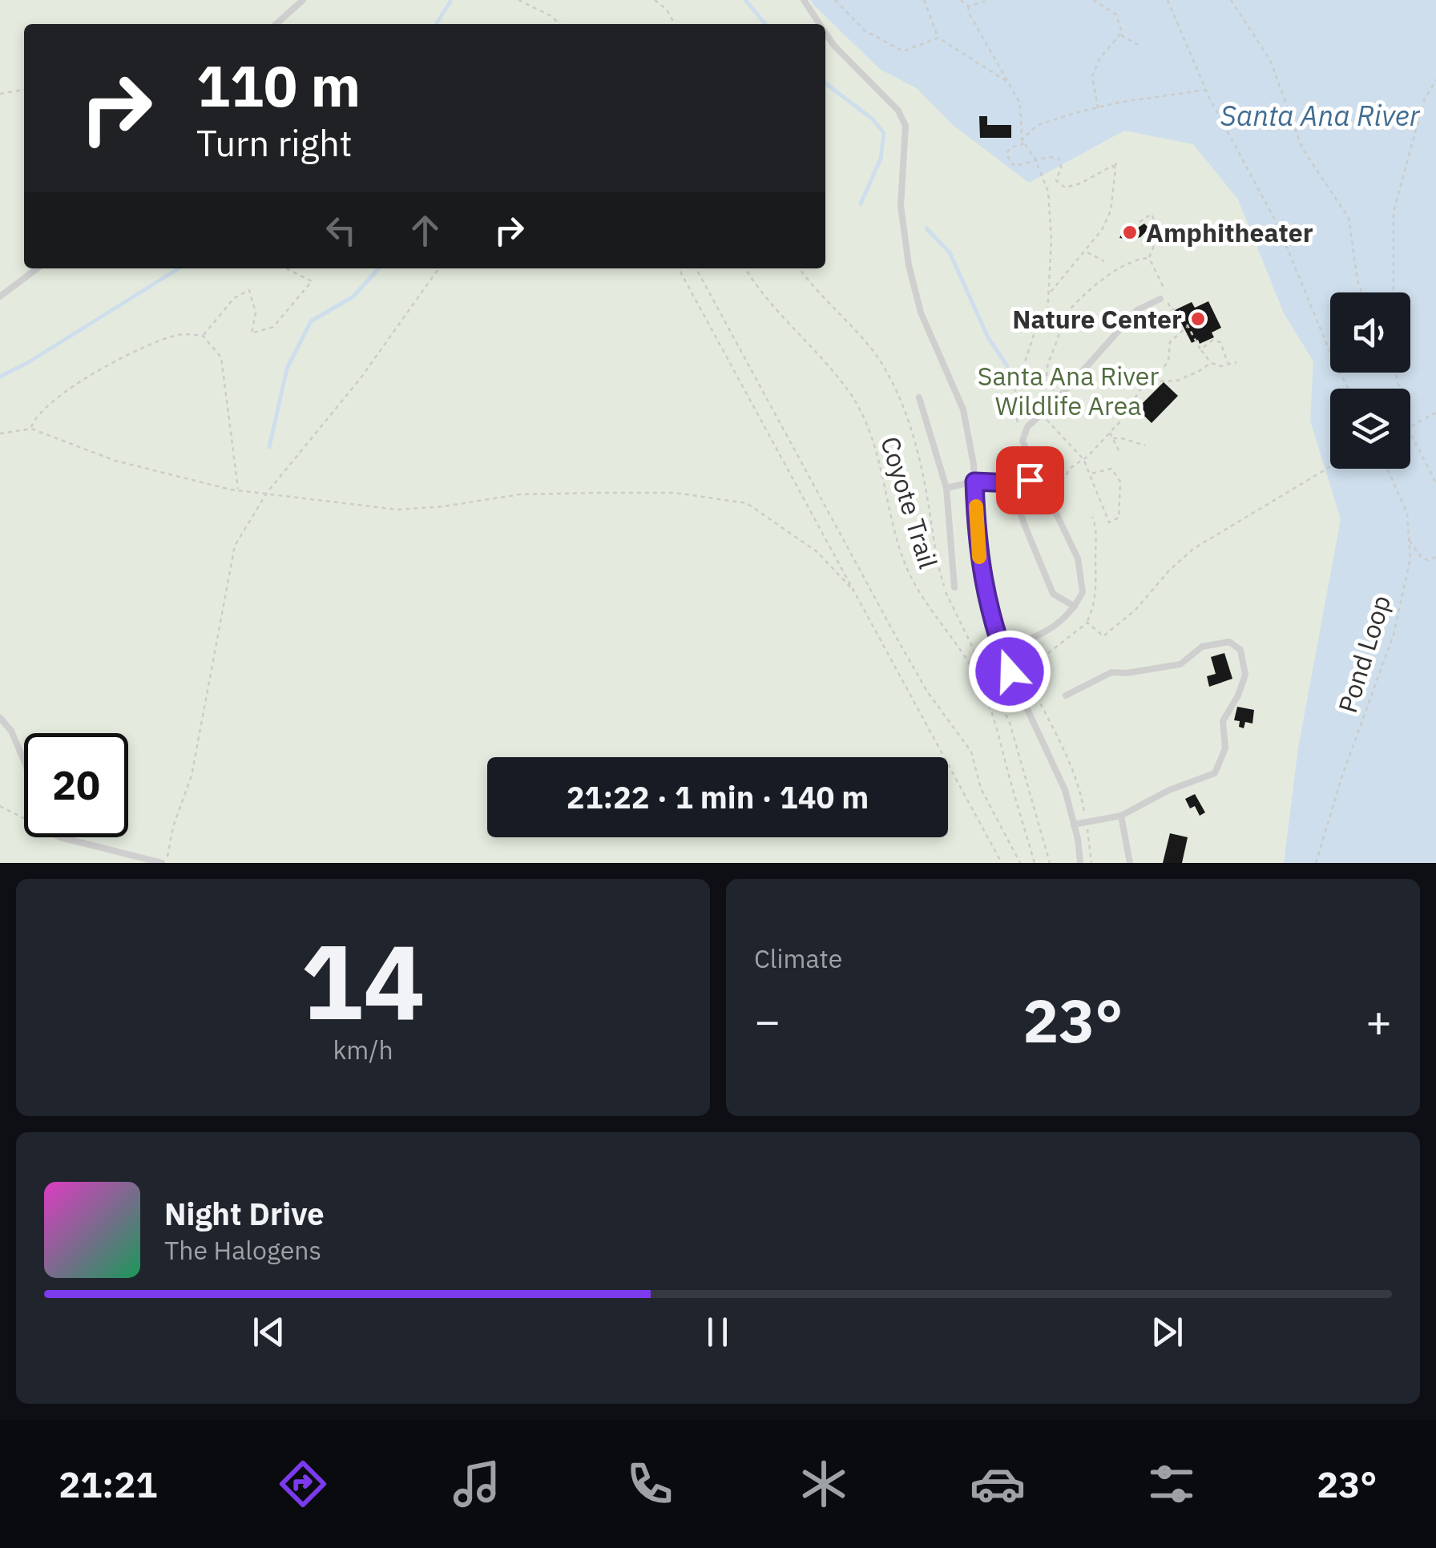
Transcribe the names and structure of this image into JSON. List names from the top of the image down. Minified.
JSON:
{"streets":{"path":["Coyote Trail","Pond Loop"]},"water":["Santa Ana River"],"parks":["Santa Ana River Wildlife Area"],"places":["Amphitheater","Nature Center"],"page":{"turn":["110 m","Turn right"],"limit":"20","trip":"21:22 · 1 min · 140 m","tile":[["14","km/h"],"Climate"],"heat":["−","23°","+"],"song":["Night Drive","The Halogens"],"tabs":["21:21","23°"]}}
